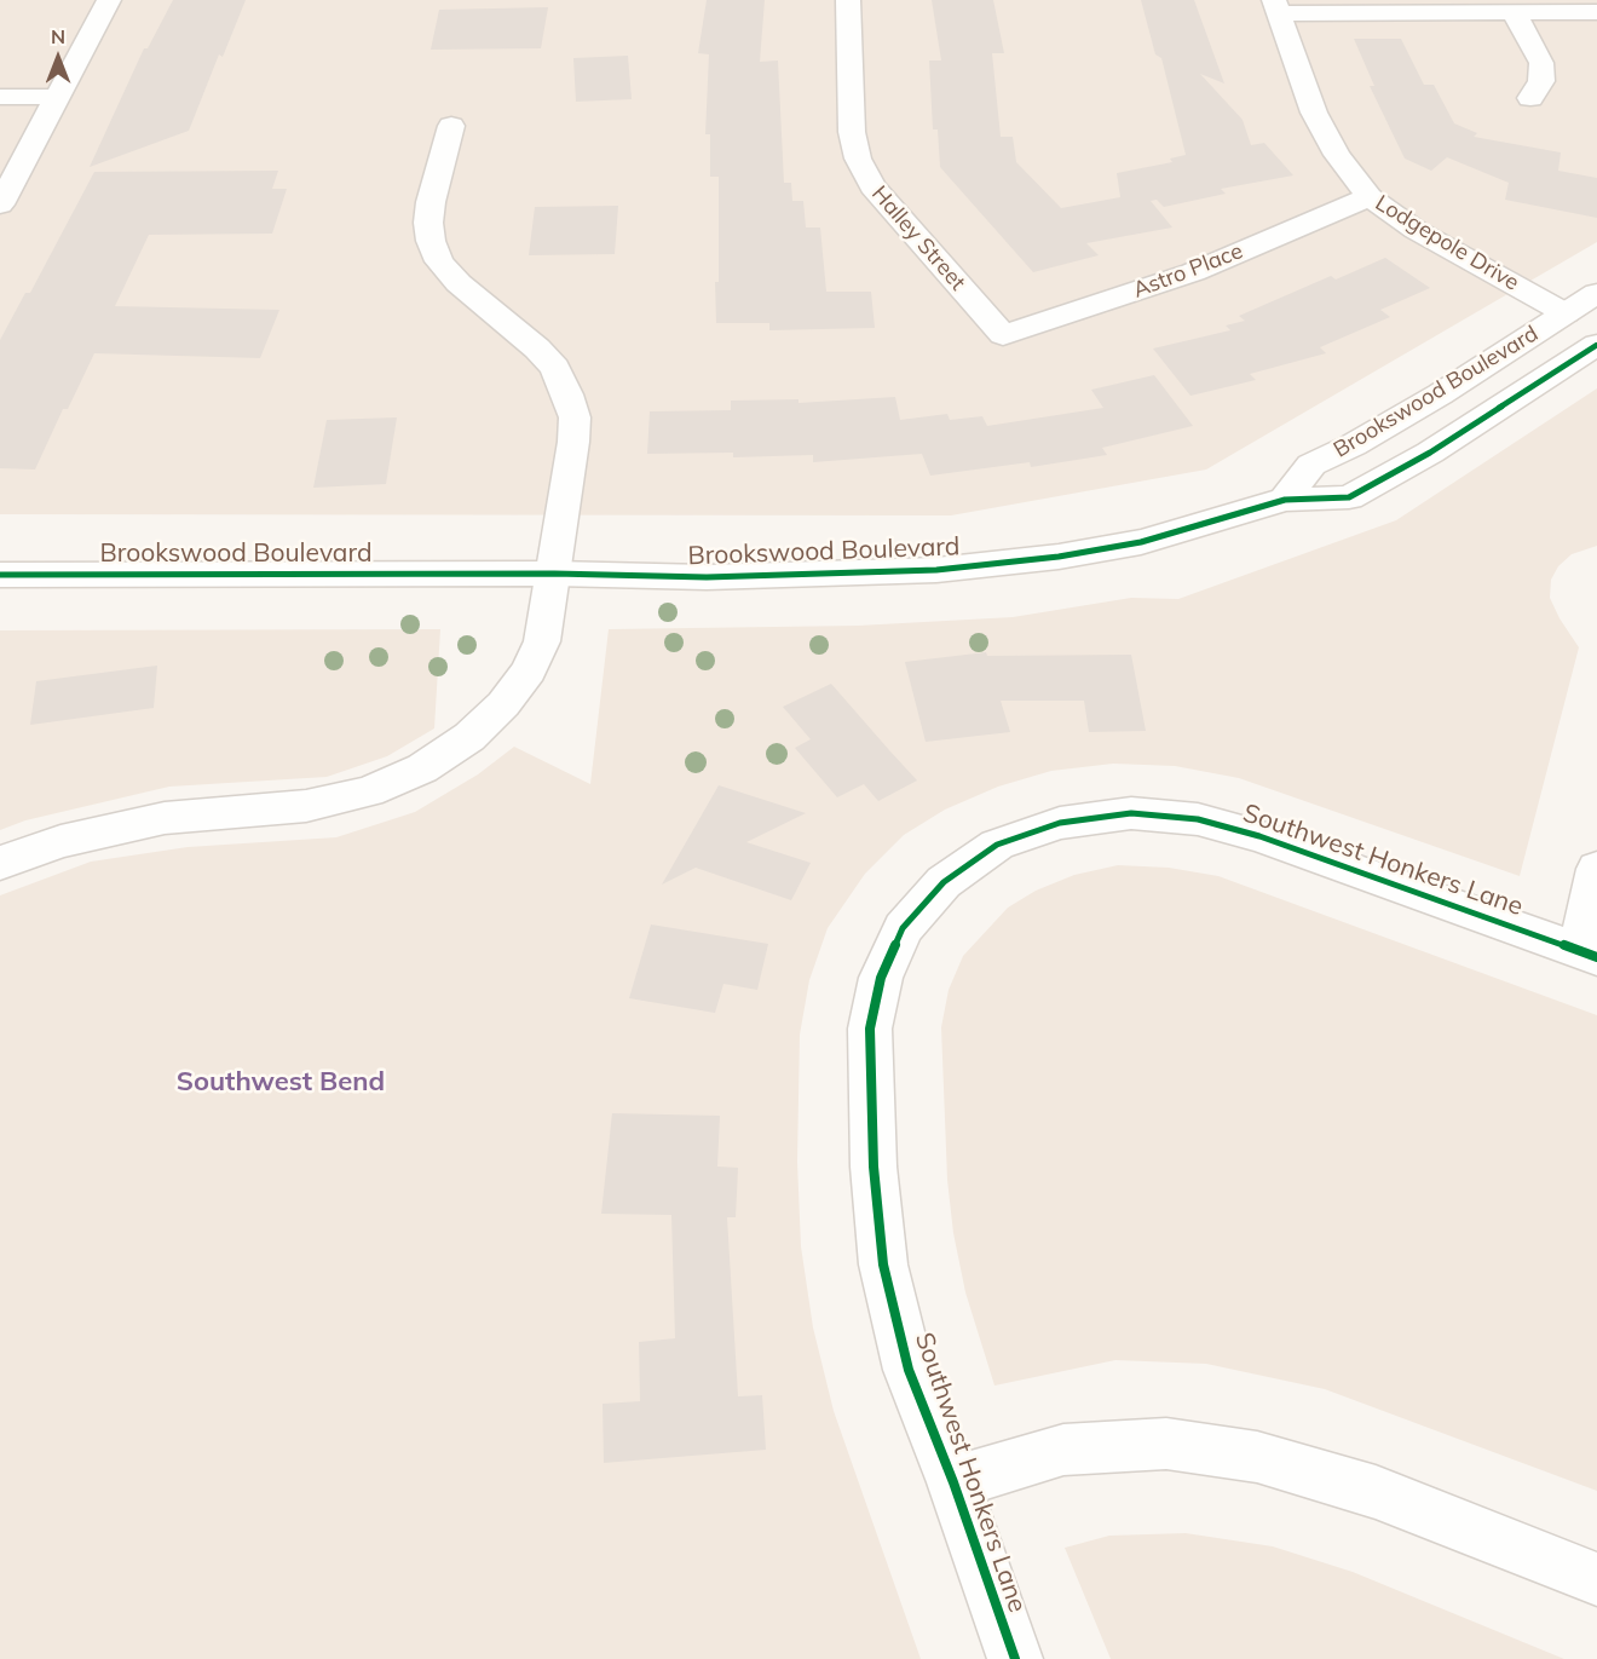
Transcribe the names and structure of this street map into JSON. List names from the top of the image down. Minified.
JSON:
{"streets":{"street":["Halley Street","Lodgepole Drive","Astro Place","Brookswood Boulevard","Southwest Honkers Lane"]},"crossings":[["Halley Street","Astro Place"],["Lodgepole Drive","Astro Place"],["Lodgepole Drive","Brookswood Boulevard"]],"districts":["Southwest Bend"],"north":"top"}
